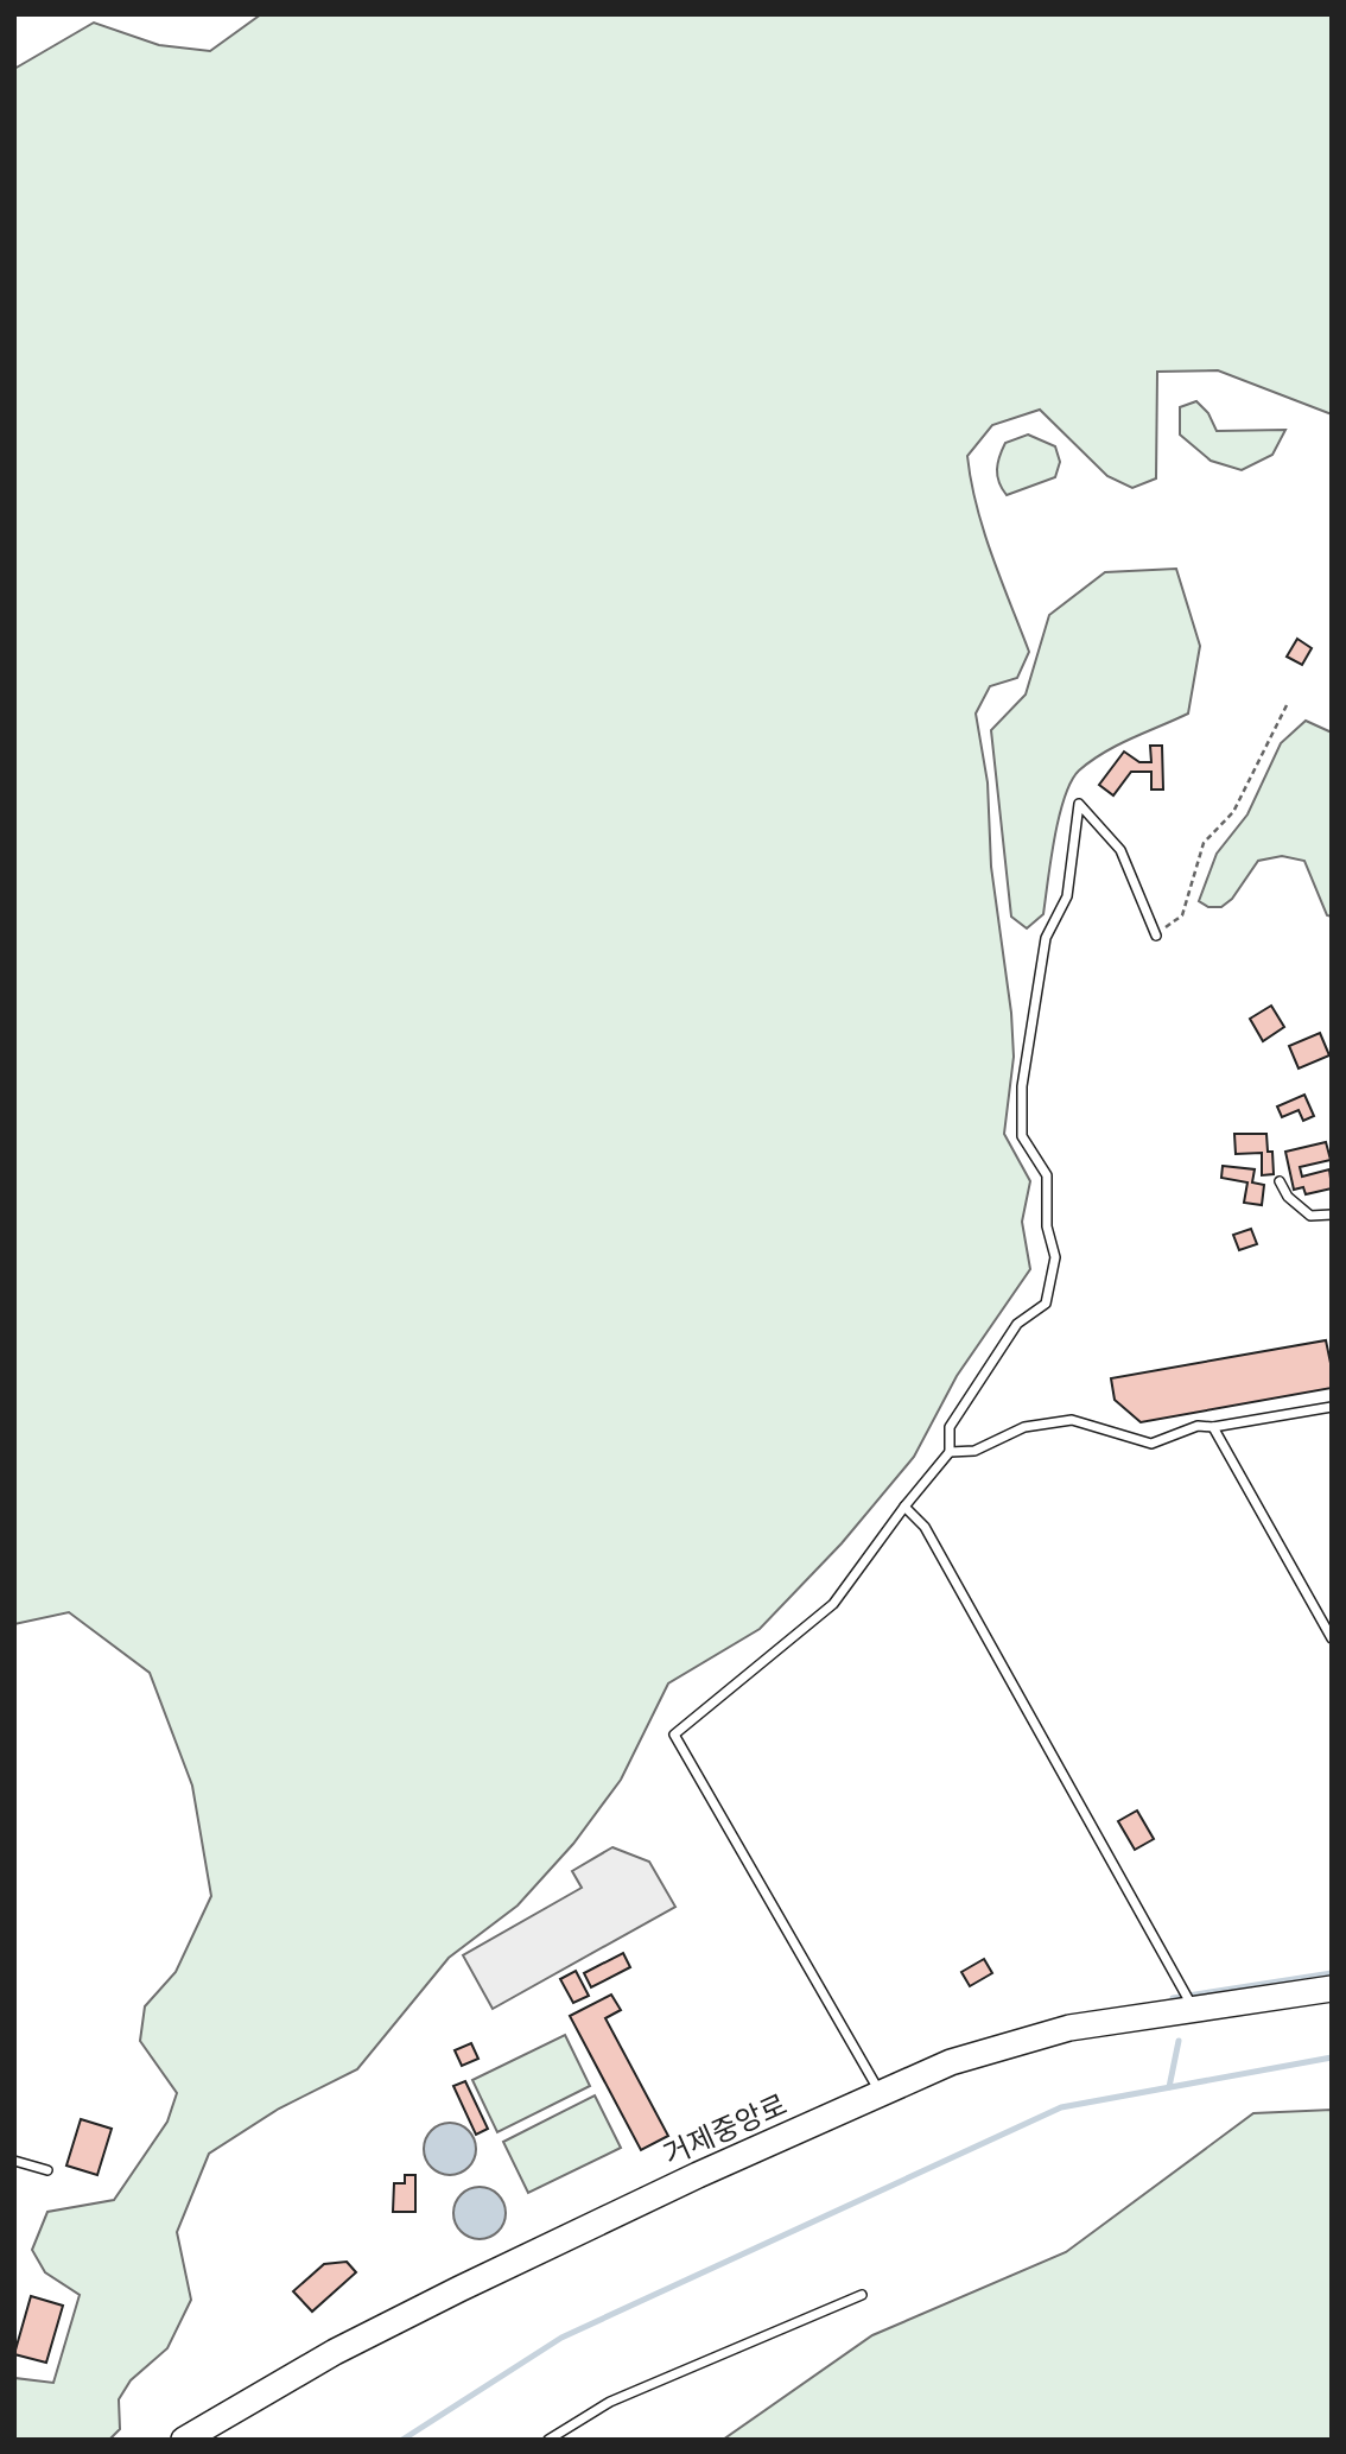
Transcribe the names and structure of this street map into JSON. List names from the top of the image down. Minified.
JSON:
{"streets":{"main road":["거제중앙로"]}}
